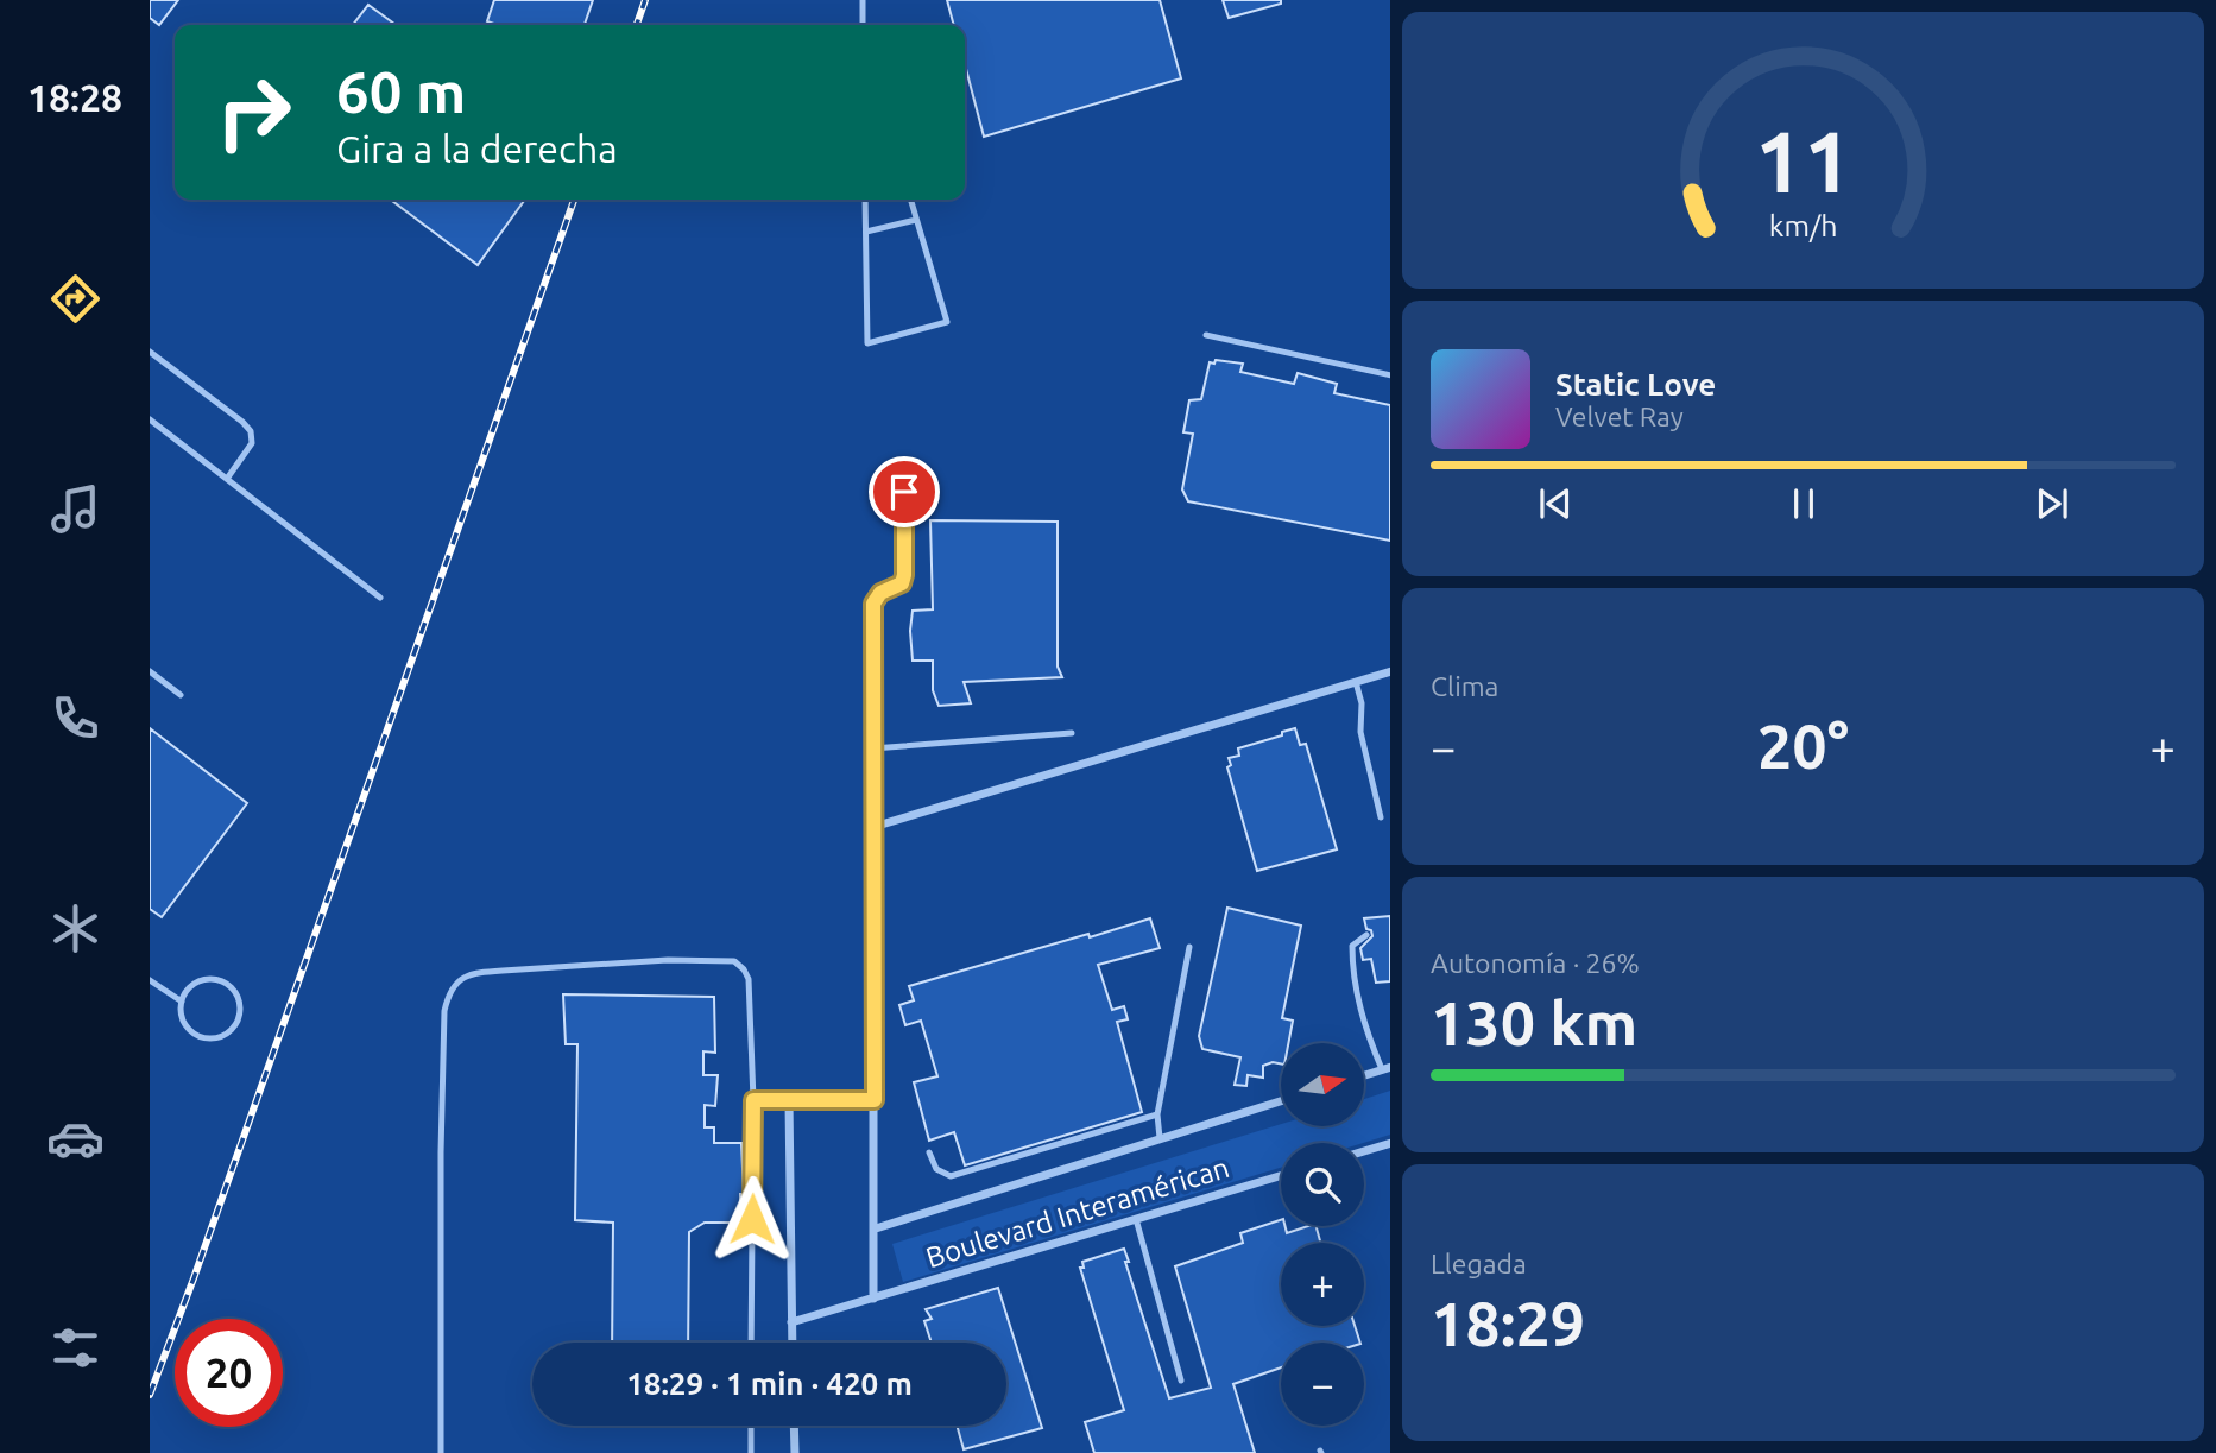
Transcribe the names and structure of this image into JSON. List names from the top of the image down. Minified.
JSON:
{"streets":{"street":["Boulevard Interamérican"]},"north":"right","page":{"tabs":"18:28","turn":["60 m","Gira a la derecha"],"song":["Static Love","Velvet Ray"],"tile":["Clima",["Autonomía · 26%","130 km"],["Llegada","18:29"]],"heat":["−","20°","+"],"map_buttons":["+","−"],"limit":"20","trip":"18:29 · 1 min · 420 m","gauge":["11","km/h"]}}
